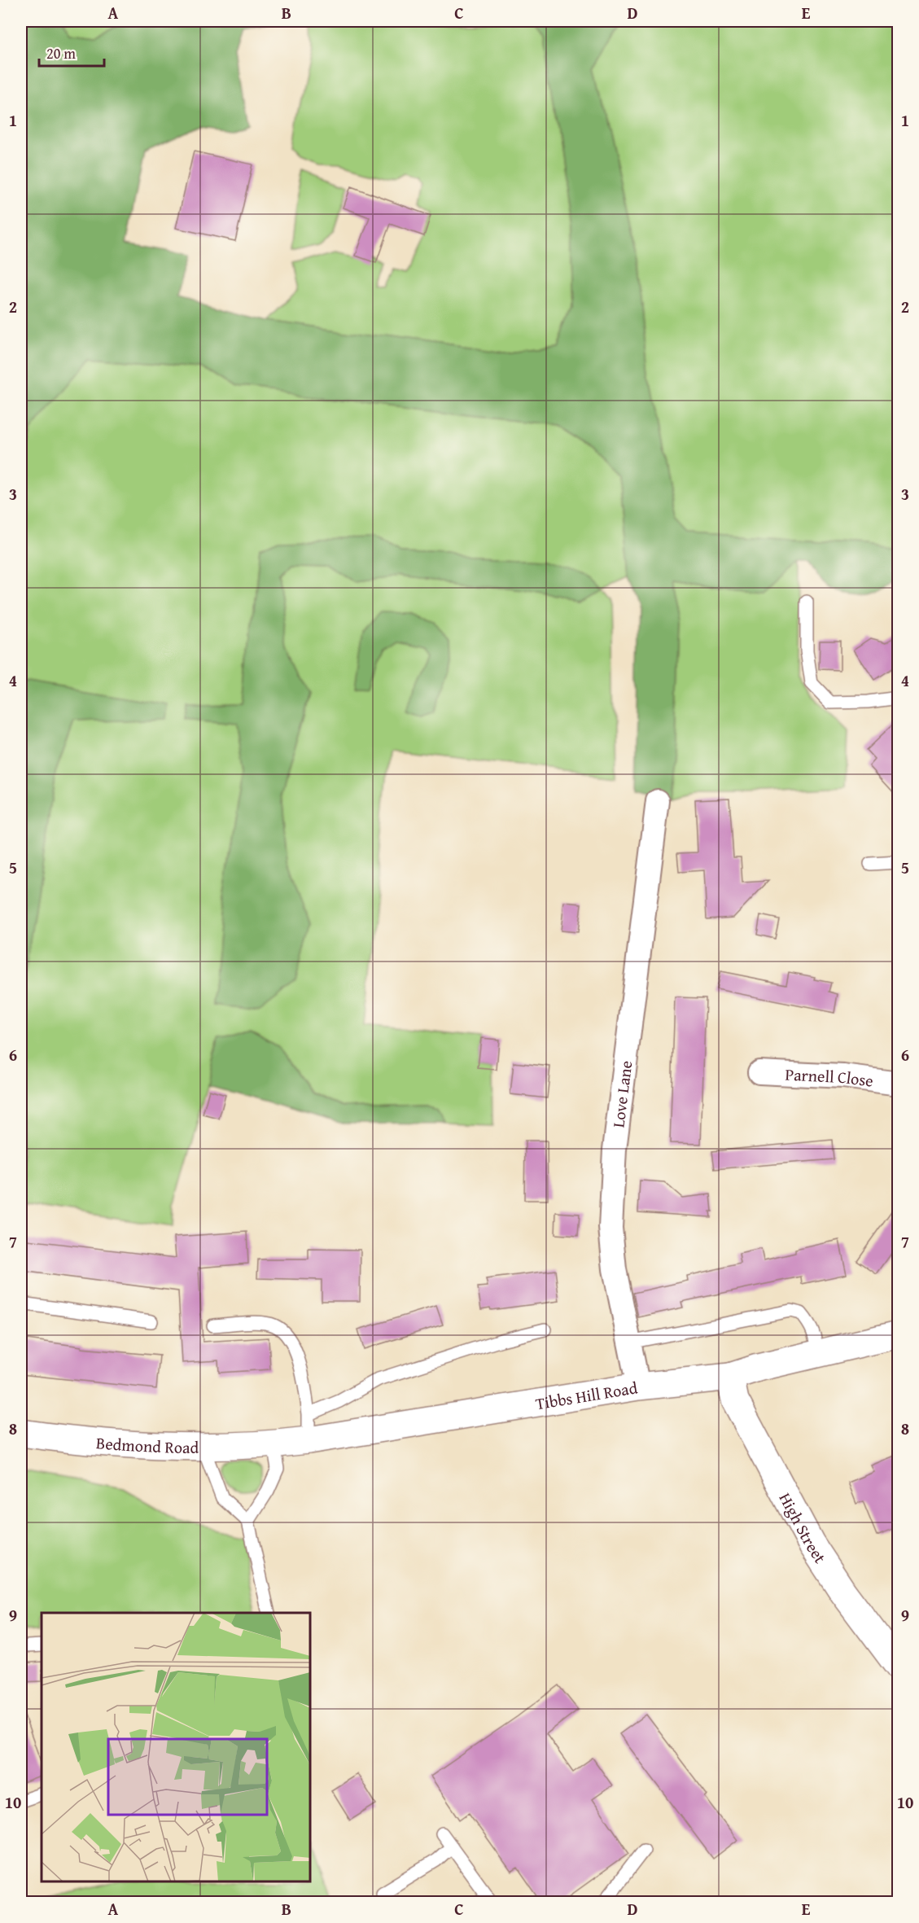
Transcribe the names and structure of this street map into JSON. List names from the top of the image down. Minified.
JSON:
{"streets":{"street":["Parnell Close","Love Lane","Tibbs Hill Road","Bedmond Road","High Street"]},"crossings":[["Love Lane","Tibbs Hill Road"],["Tibbs Hill Road","Bedmond Road"],["Tibbs Hill Road","High Street"]],"scale_bar":"20 m","grid":{"columns":["A","B","C","D","E"],"rows":["1","2","3","4","5","6","7","8","9","10"]}}
